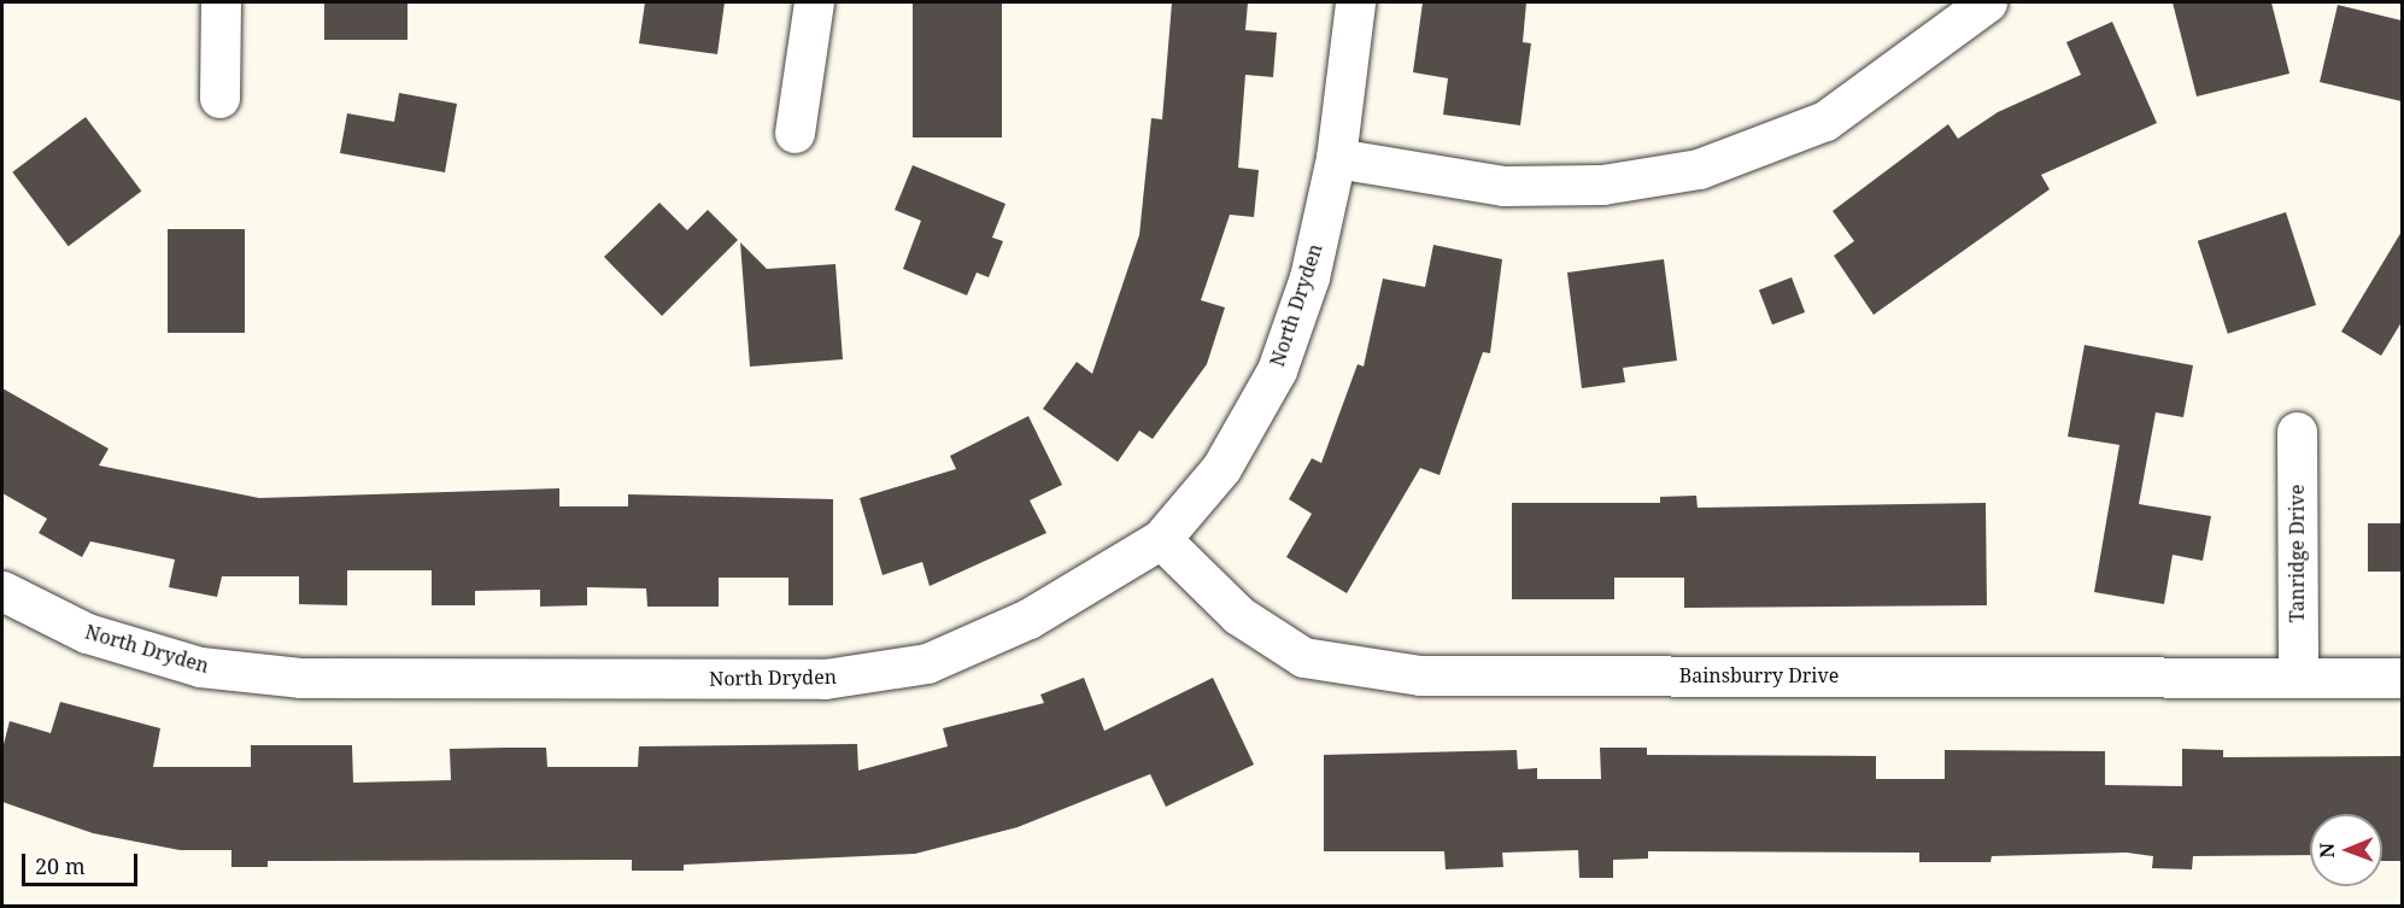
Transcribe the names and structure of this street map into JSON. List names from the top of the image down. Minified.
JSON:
{"streets":{"street":["North Dryden","Tanridge Drive","Bainsburry Drive"]},"crossings":[["North Dryden","Bainsburry Drive"],["Tanridge Drive","Bainsburry Drive"]],"scale_bar":"20 m","north":"left"}
